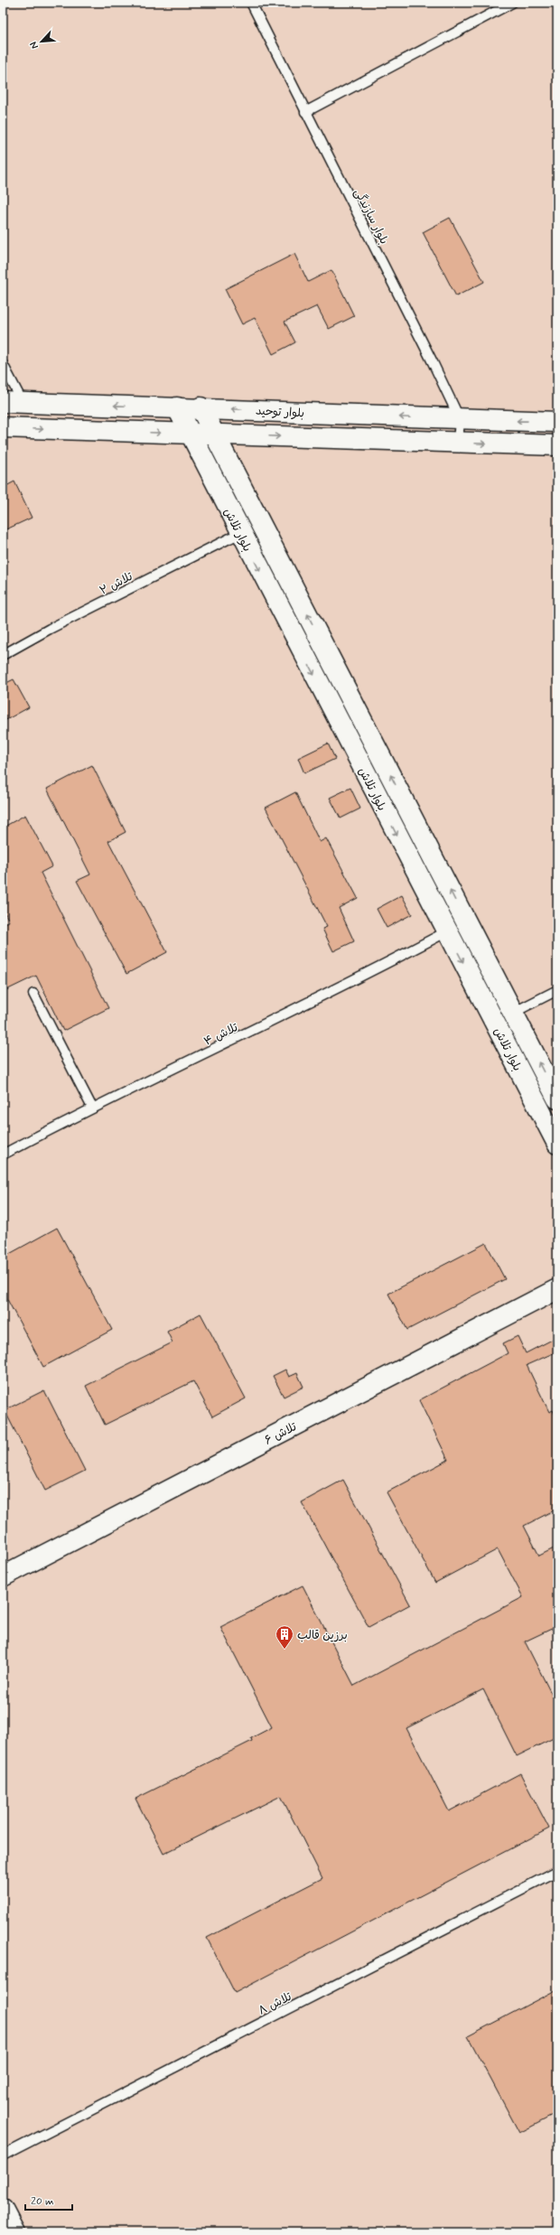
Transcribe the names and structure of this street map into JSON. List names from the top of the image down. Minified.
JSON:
{"streets":{"street":["بلوار توحید","بلوار تلاش","تلاش ۶"],"lane":["بلوار سازندگی","تلاش ۲","تلاش ۴","تلاش ۸"]},"crossings":[["بلوار سازندگی","بلوار توحید"],["بلوار توحید","بلوار تلاش"],["بلوار تلاش","تلاش ۲"],["بلوار تلاش","تلاش ۴"]],"places":{"building":["برزین قالب"]},"scale_bar":"20 m","north":"bottom left"}
